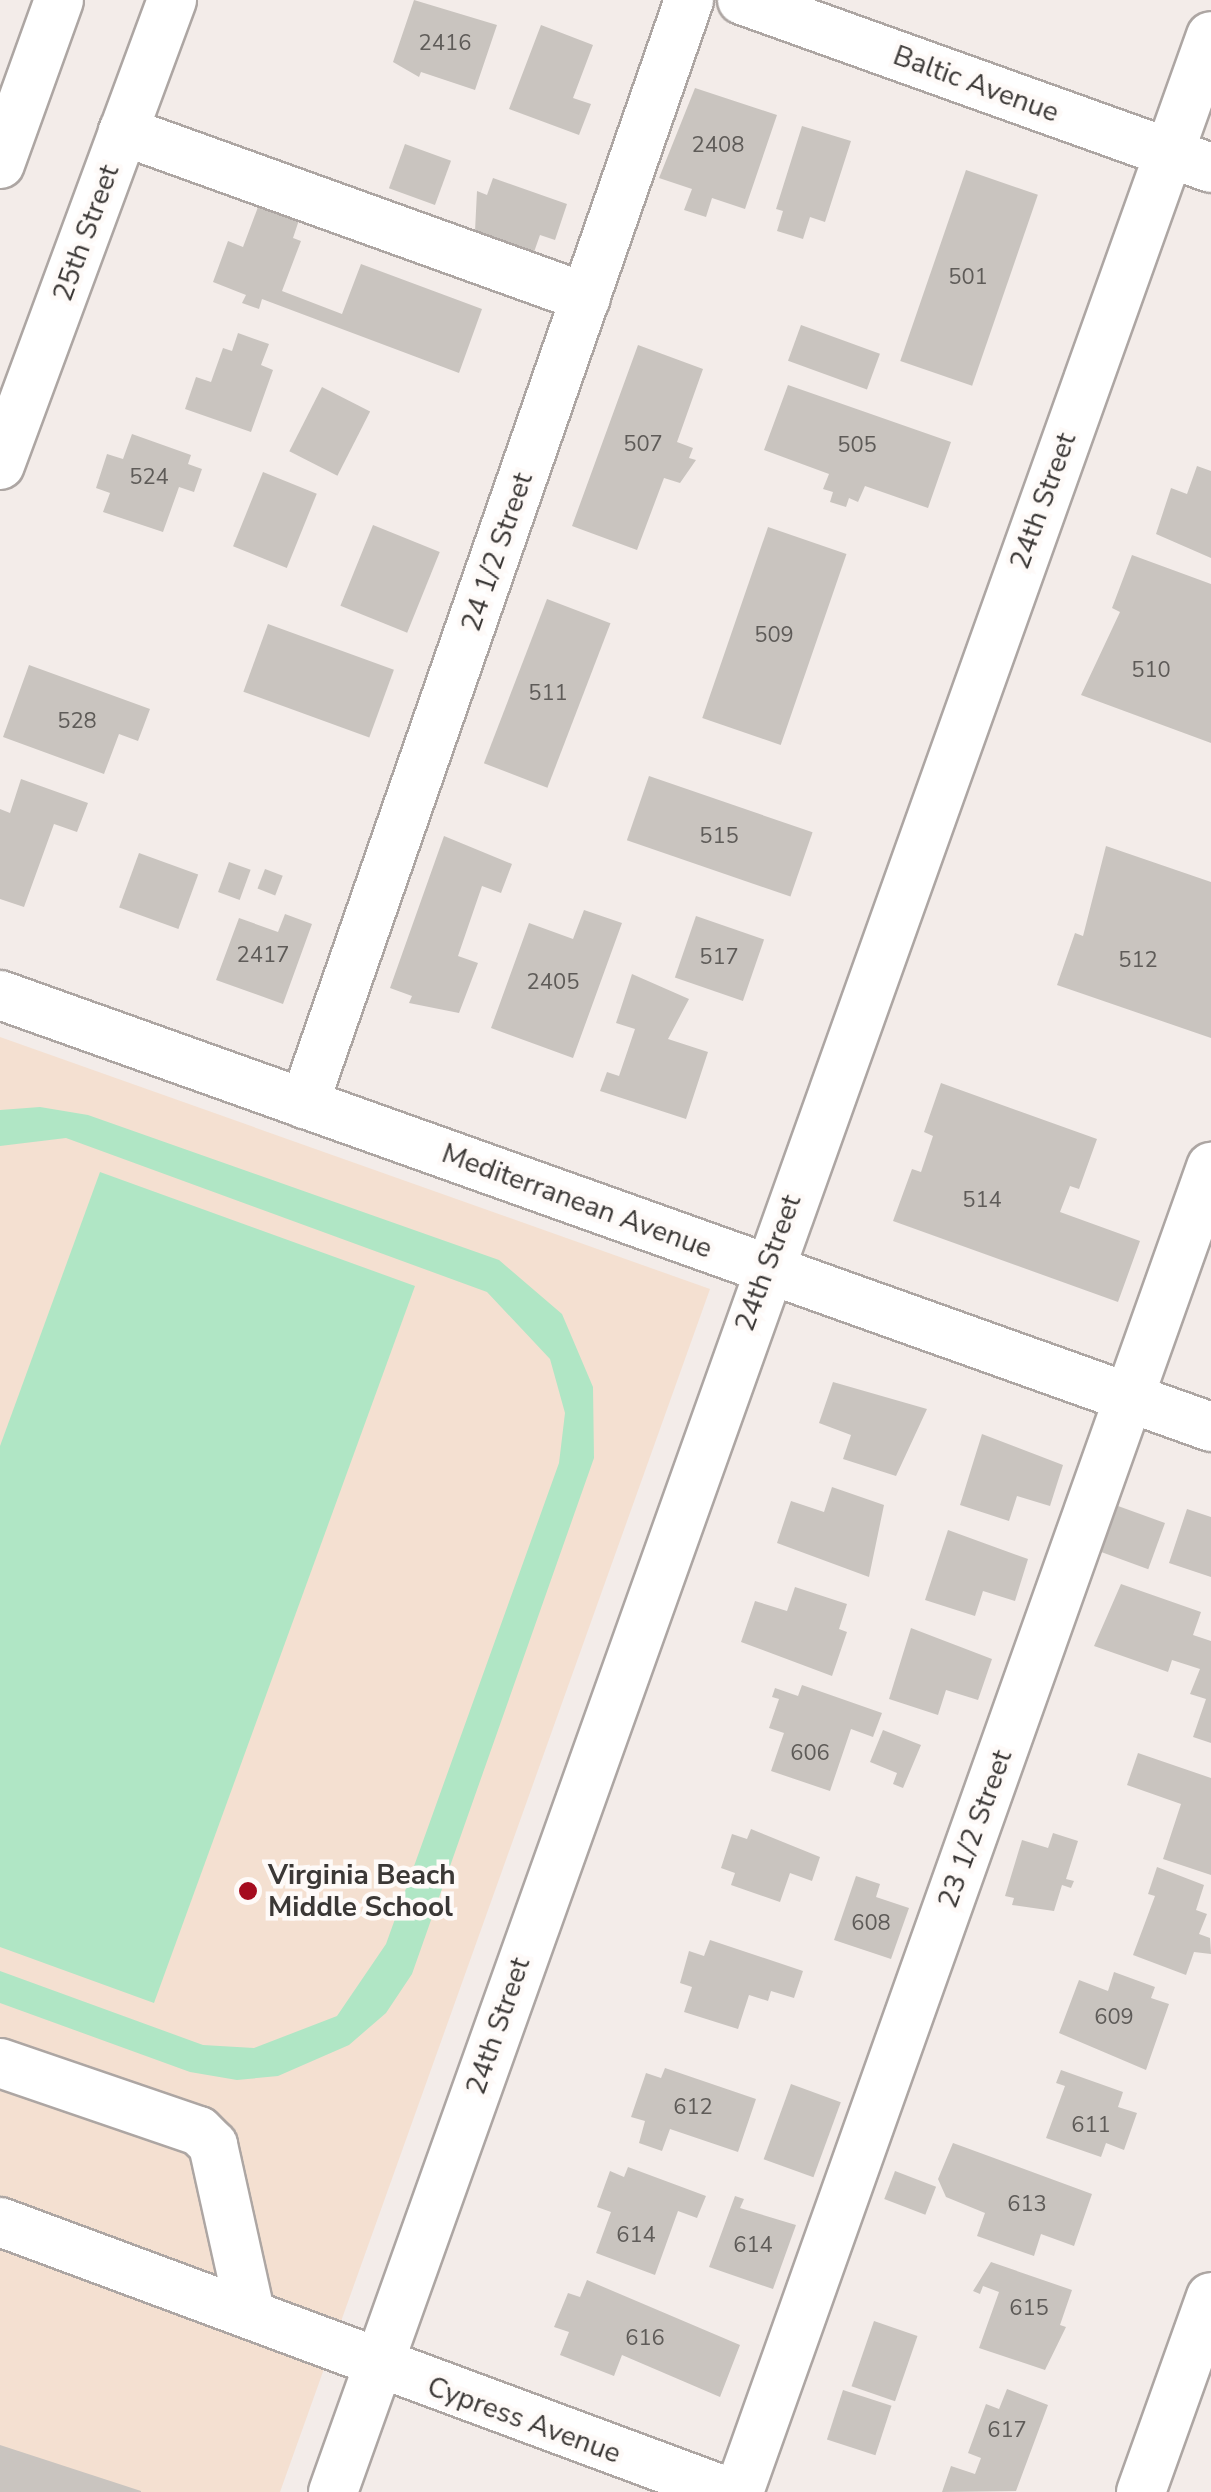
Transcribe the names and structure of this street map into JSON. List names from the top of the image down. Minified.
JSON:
{"streets":{"street":["Baltic Avenue","25th Street","24th Street","24 1/2 Street","Mediterranean Avenue","23 1/2 Street","Cypress Avenue"]},"crossings":[["Baltic Avenue","24th Street"],["24th Street","Mediterranean Avenue"],["24th Street","Cypress Avenue"],["24 1/2 Street","Mediterranean Avenue"],["Mediterranean Avenue","23 1/2 Street"]],"places":["Virginia Beach Middle School"],"house_numbers":["2416","2408","501","507","505","524","509","510","511","528","515","2417","517","512","2405","514","606","608","609","612","611","613","614","614","615","616","617"]}
